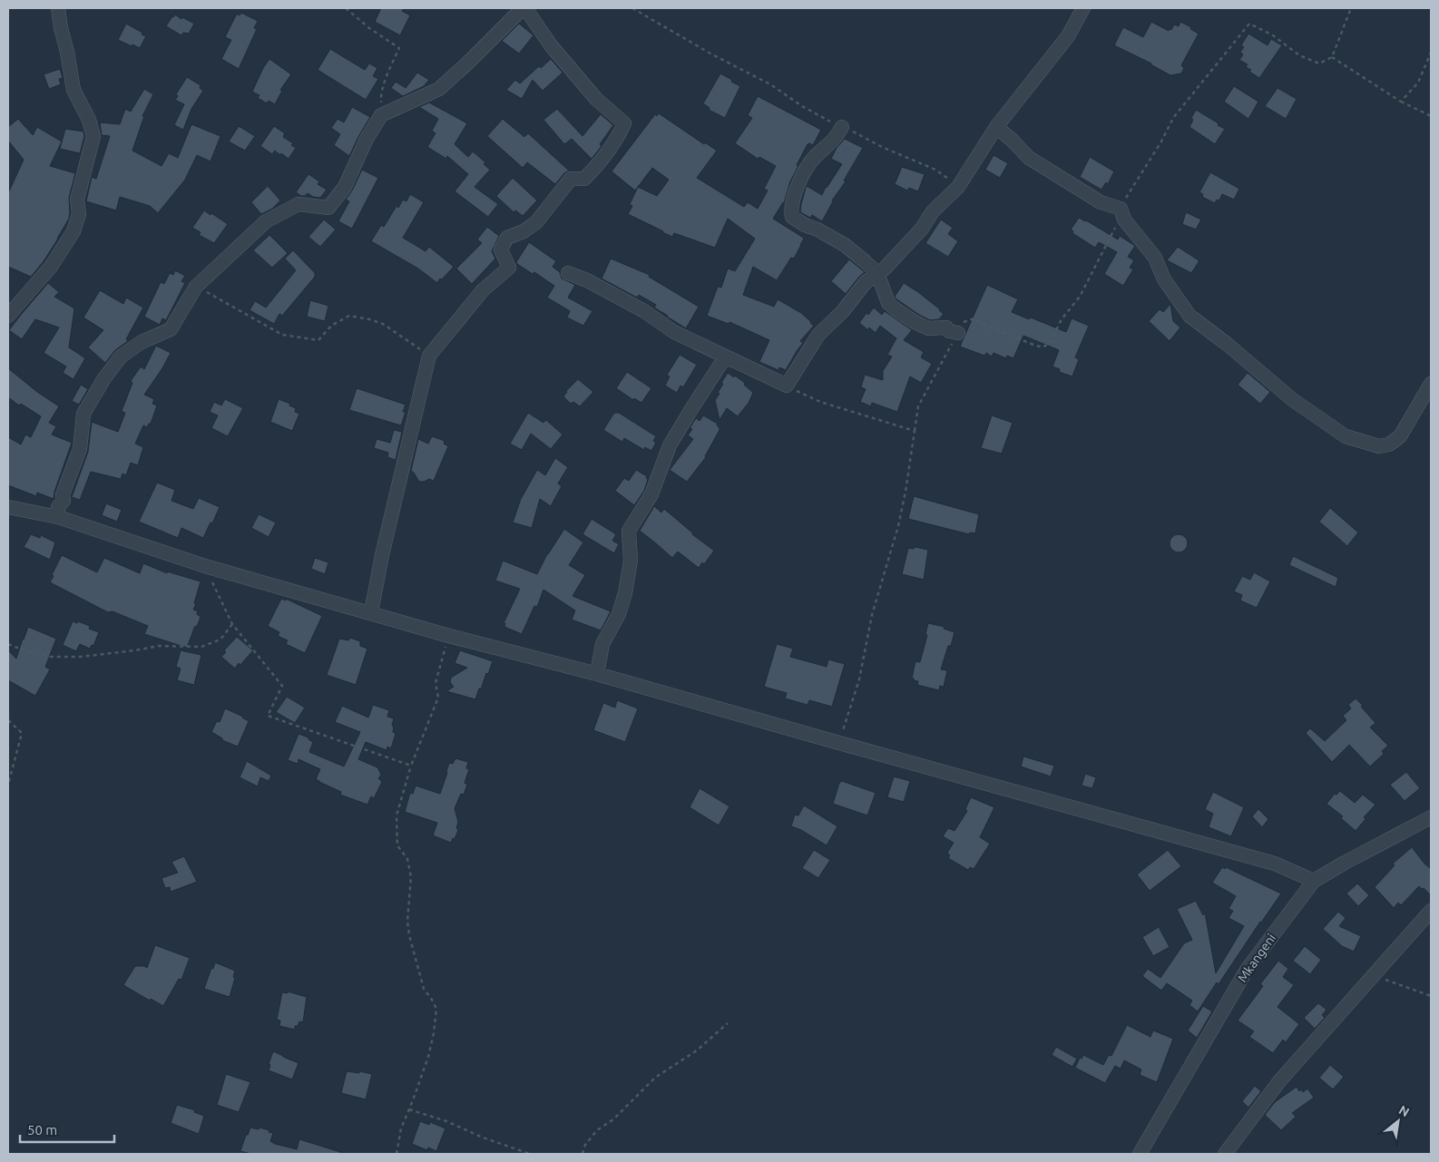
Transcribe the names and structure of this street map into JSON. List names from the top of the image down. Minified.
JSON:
{"streets":{"street":["Mkangeni"]},"scale_bar":"50 m","north":"top right"}
